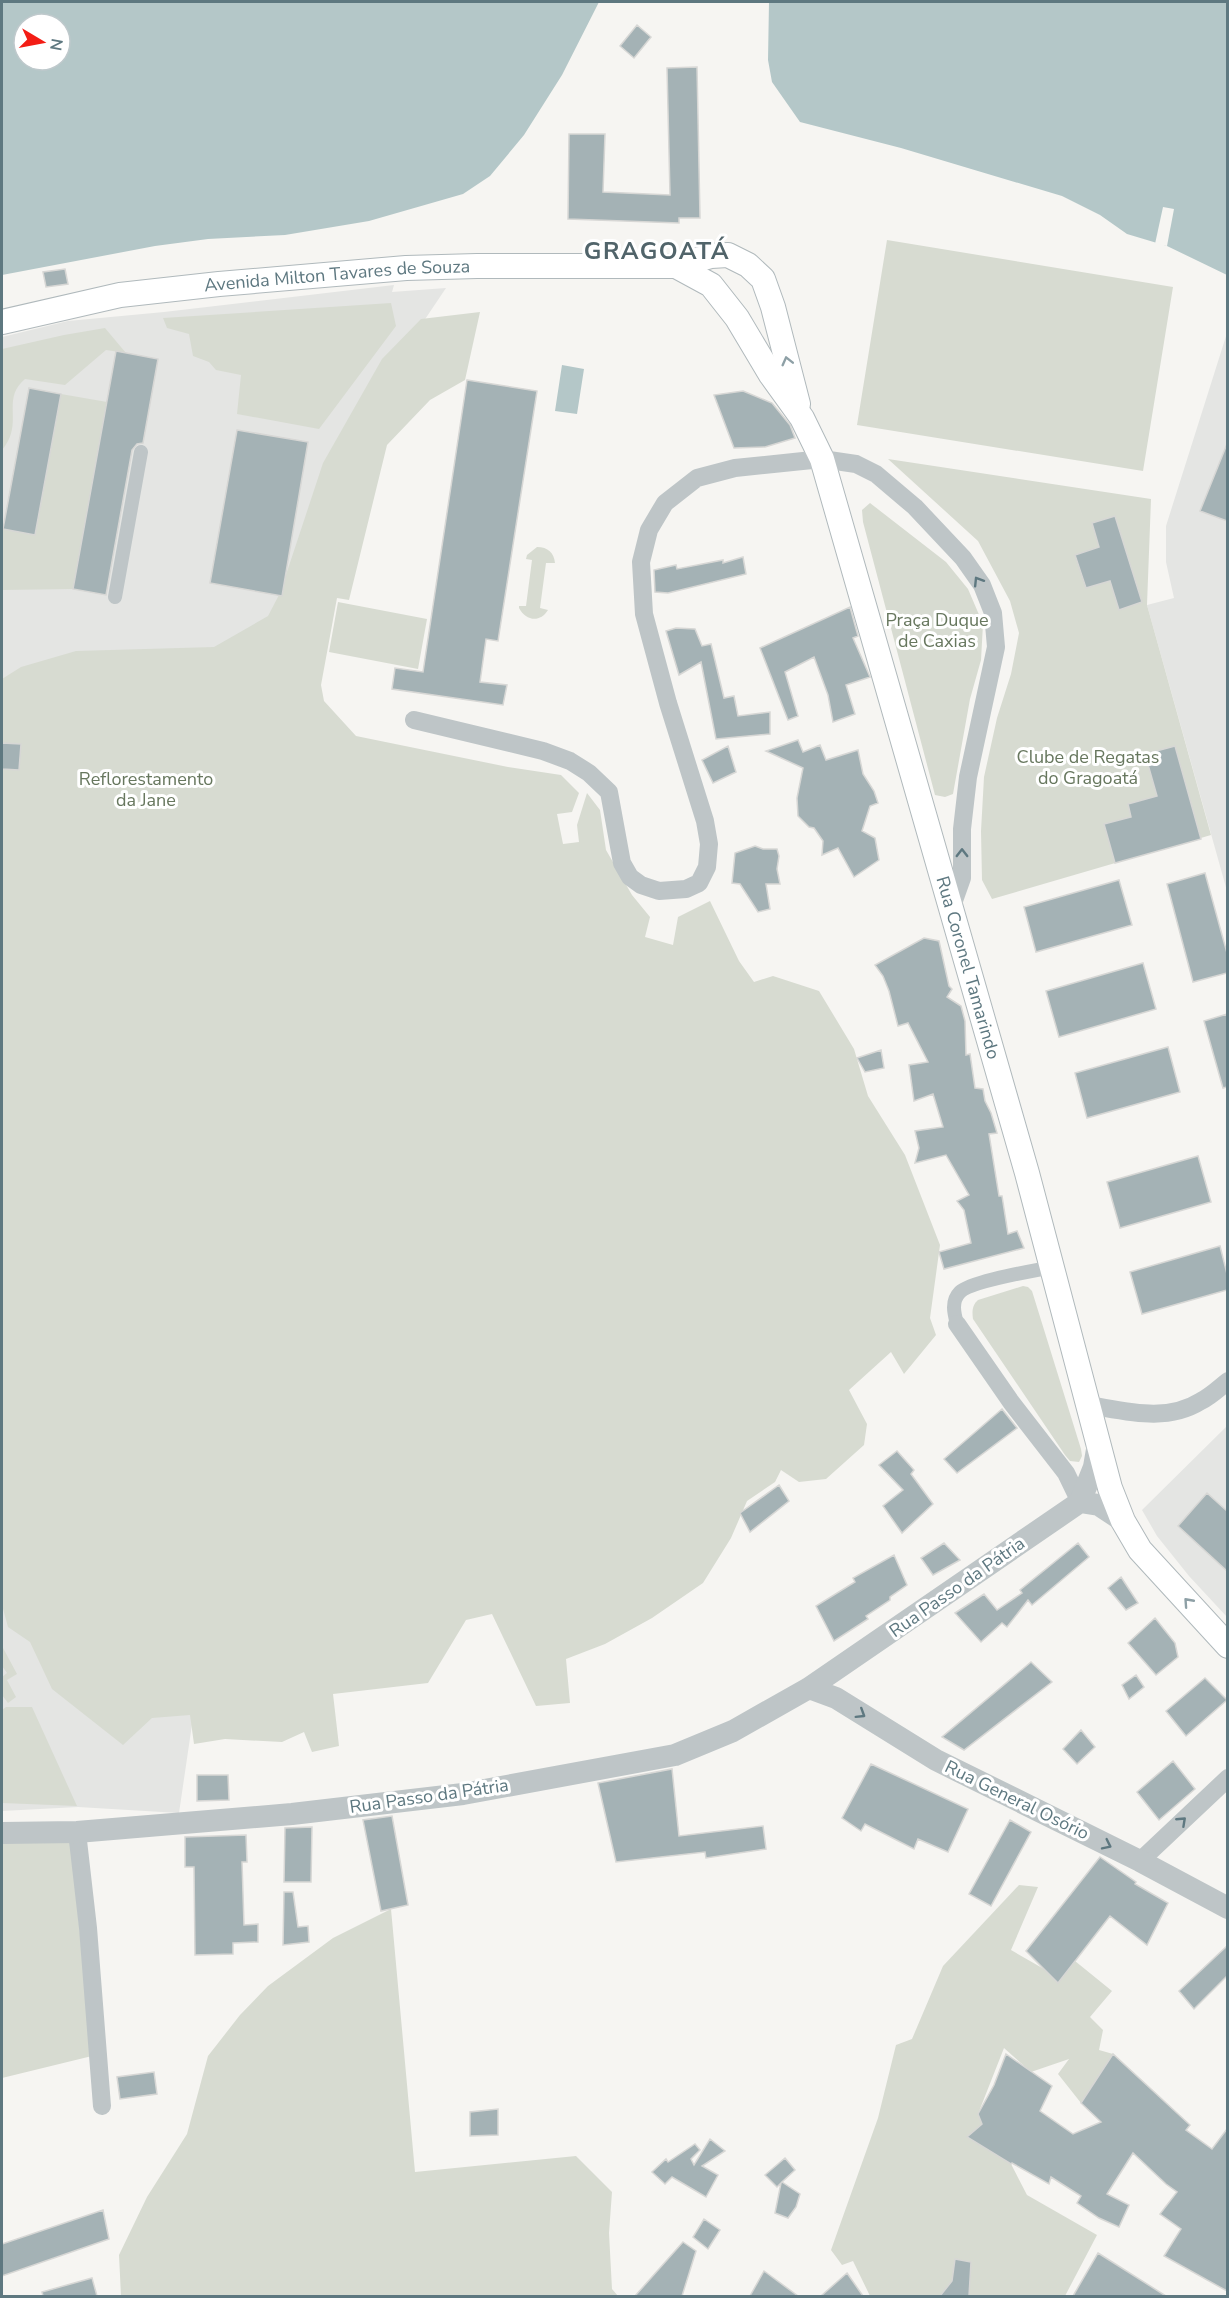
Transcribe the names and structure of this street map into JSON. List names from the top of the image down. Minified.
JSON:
{"streets":{"main road":["Avenida Milton Tavares de Souza","Rua Coronel Tamarindo"],"street":["Rua Passo da Pátria","Rua General Osório"]},"crossings":[["Avenida Milton Tavares de Souza","Rua Coronel Tamarindo"],["Rua Passo da Pátria","Rua General Osório"]],"one_way":["Rua General Osório"],"districts":["GRAGOATÁ"],"parks":["Praça Duque de Caxias","Clube de Regatas do Gragoatá","Reflorestamento da Jane"],"north":"right"}
